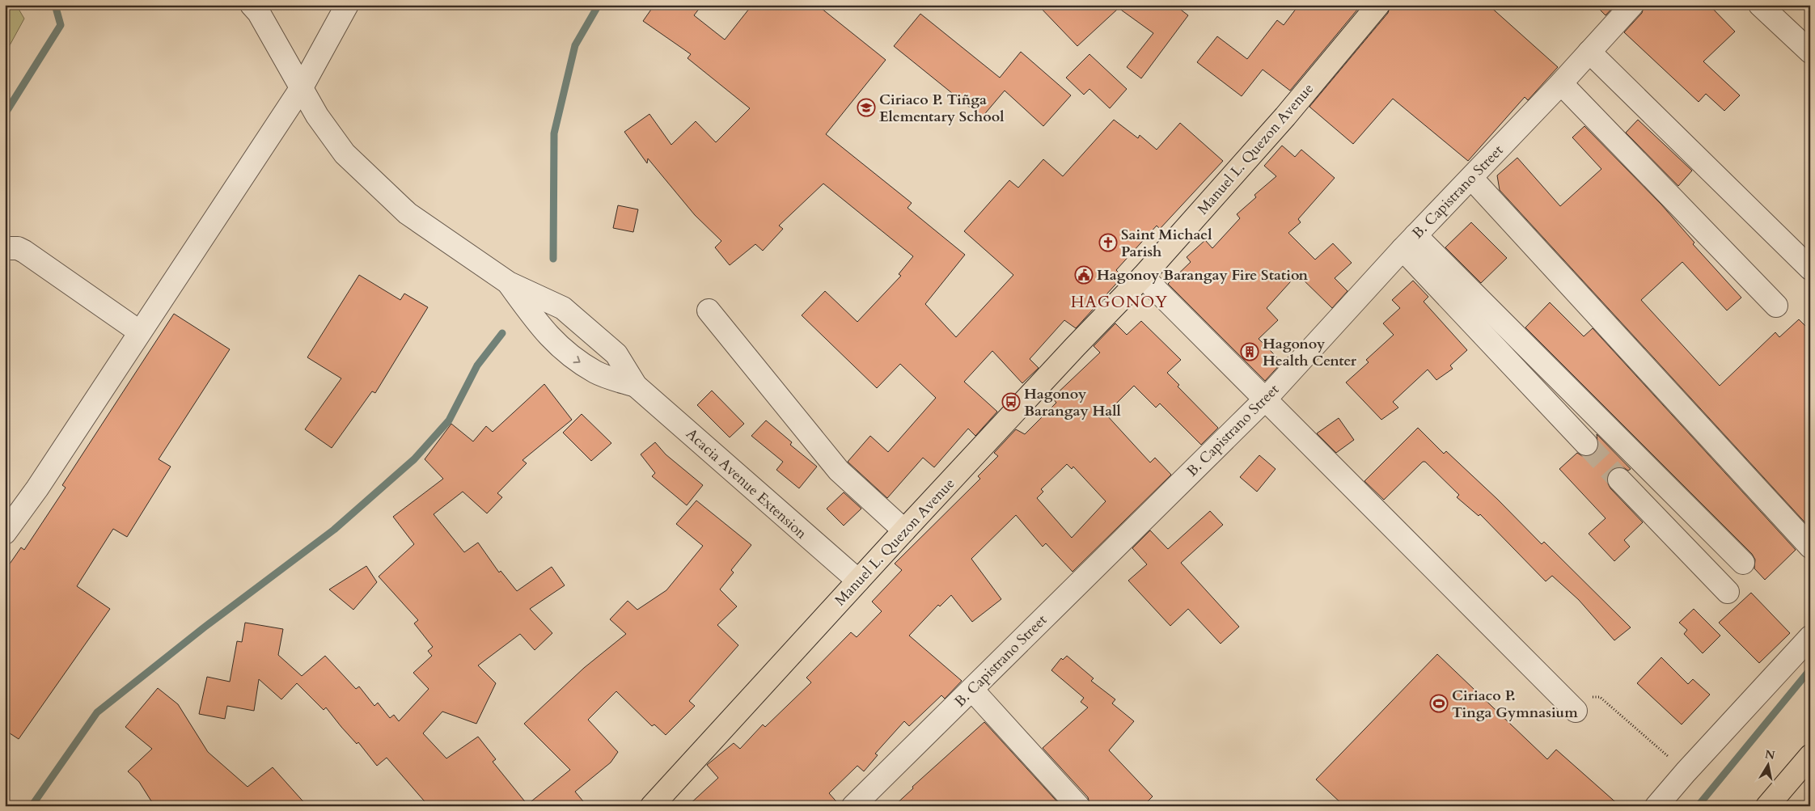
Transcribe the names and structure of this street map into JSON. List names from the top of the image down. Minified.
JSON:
{"streets":{"main road":["Manuel L. Quezon Avenue"],"street":["B. Capistrano Street","Acacia Avenue Extension"]},"crossings":[["Manuel L. Quezon Avenue","Acacia Avenue Extension"]],"districts":["HAGONOY"],"places":{"school or university":["Ciriaco P. Tiñga Elementary School"],"church":["Saint Michael Parish"],"public building":["Hagonoy Barangay Fire Station"],"building":["Hagonoy Health Center"],"bus stop":["Hagonoy Barangay Hall"],"sports":["Ciriaco P. Tinga Gymnasium"]},"north":"top"}
